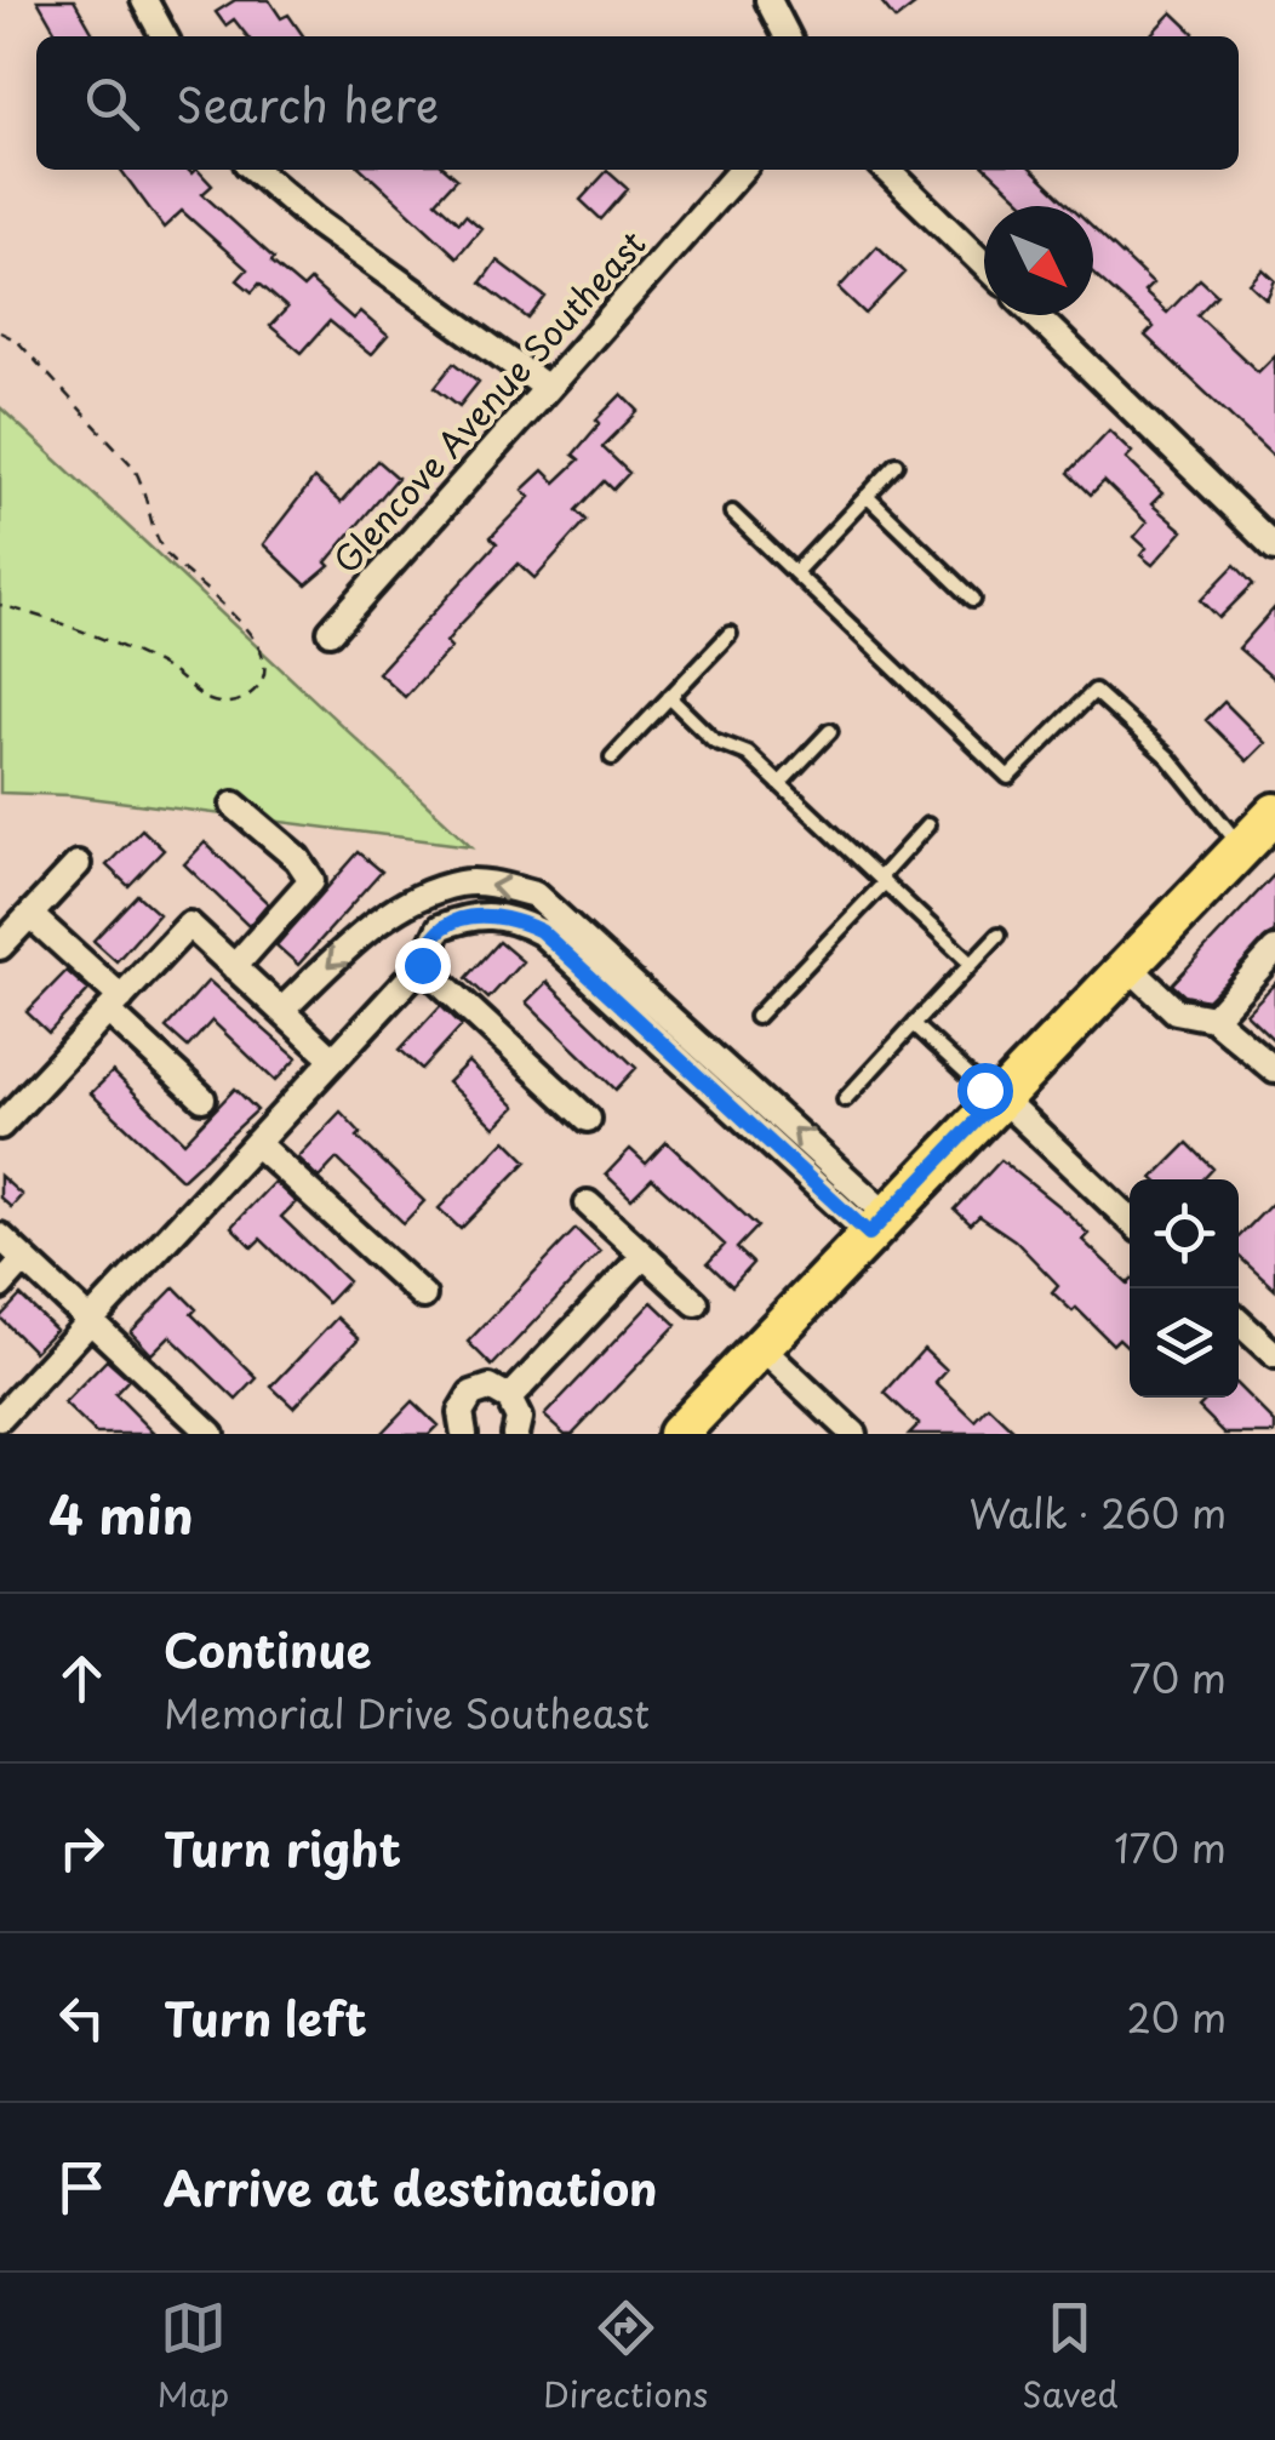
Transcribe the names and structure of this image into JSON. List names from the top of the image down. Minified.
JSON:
{"streets":{"street":["Glencove Avenue Southeast"]},"north":"bottom right","page":{"search":"Search here","heading":["4 min","Walk · 260 m"],"list":[["Continue","Memorial Drive Southeast","70 m"],["Turn right","170 m"],["Turn left","20 m"],"Arrive at destination"],"nav":["Map","Directions","Saved"]}}
